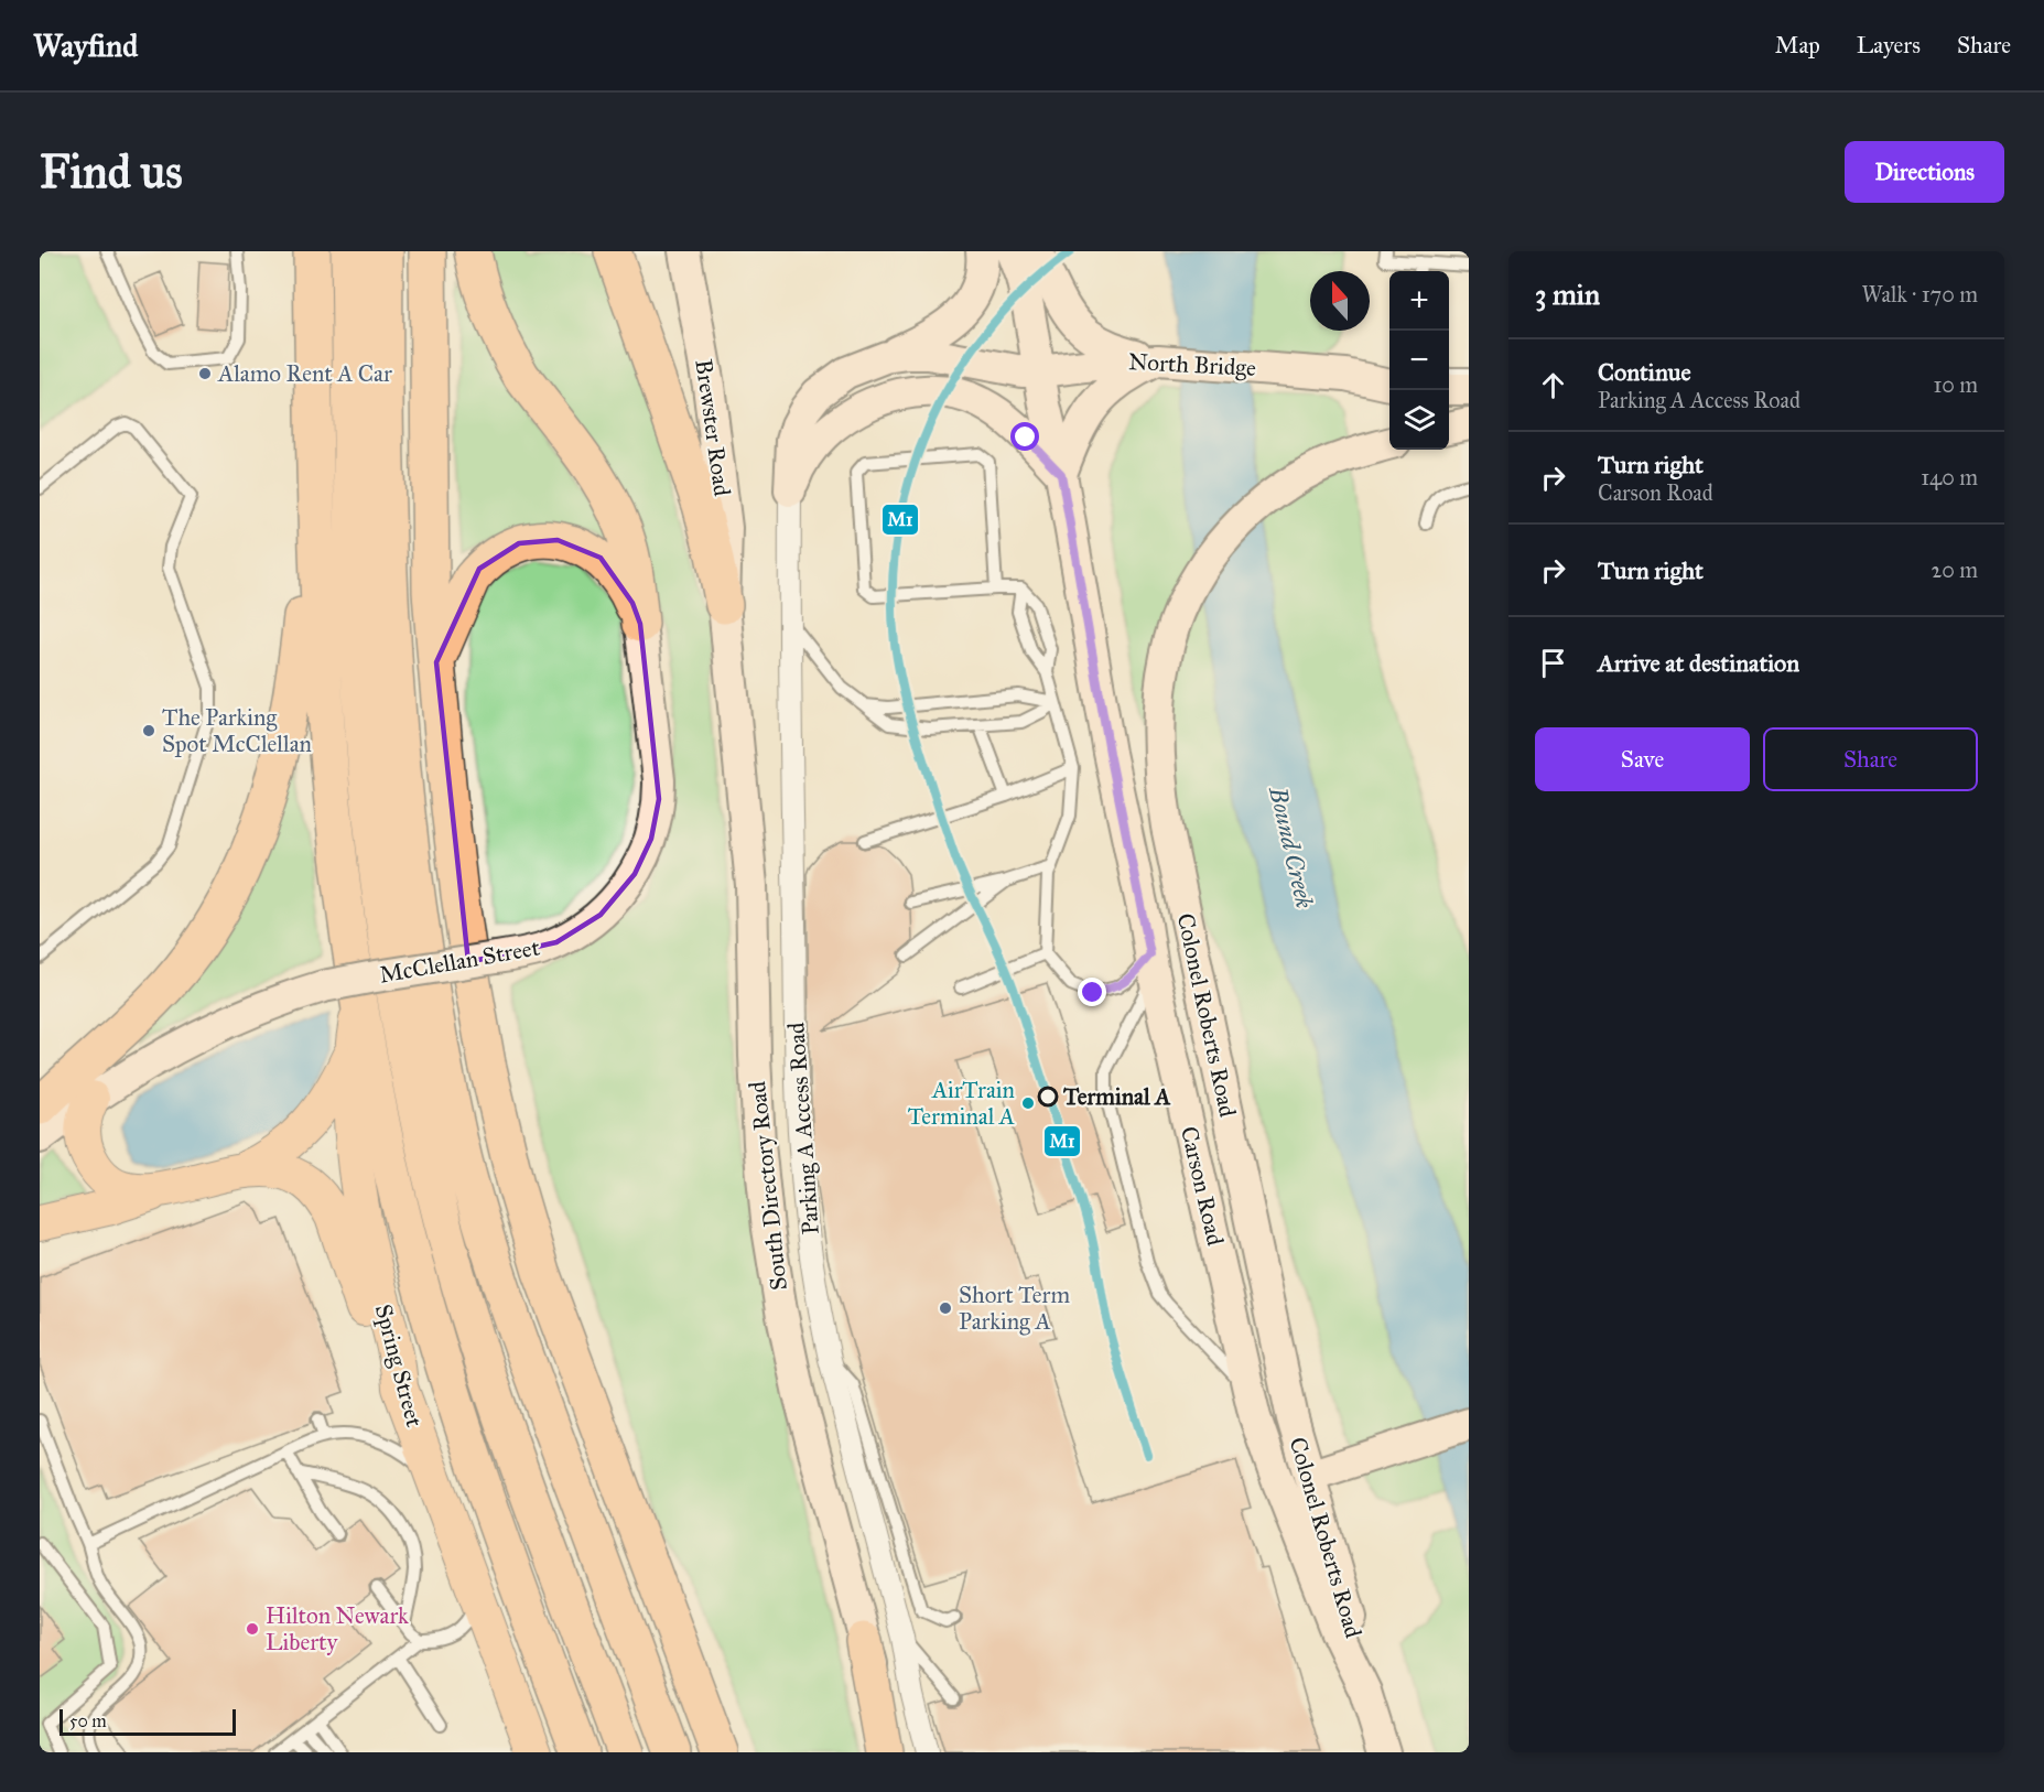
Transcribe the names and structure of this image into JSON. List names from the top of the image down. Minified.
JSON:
{"streets":{"main road":["Spring Street"],"street":["North Bridge","Brewster Road","McClellan Street","Colonel Roberts Road","Parking A Access Road","South Directory Road","Carson Road"]},"crossings":[["North Bridge","Parking A Access Road"],["North Bridge","Carson Road"],["Brewster Road","South Directory Road"],["Colonel Roberts Road","Carson Road"],["Parking A Access Road","Carson Road"]],"water":["Bound Creek"],"places":["Alamo Rent A Car","The Parking Spot McClellan","Terminal A","AirTrain Terminal A","Short Term Parking A","Hilton Newark Liberty"],"lines":["transit line M1"],"scale_bar":"50 m","north":"top","page":{"header":"Wayfind","nav":["Map","Layers","Share"],"buttons":["Directions",["Save","Share"]],"title":"Find us","heading":["3 min","Walk · 170 m"],"map_buttons":["+","−"],"list":[["Continue","Parking A Access Road","10 m"],["Turn right","Carson Road","140 m"],["Turn right","20 m"],"Arrive at destination"],"scale":"50 m"}}
